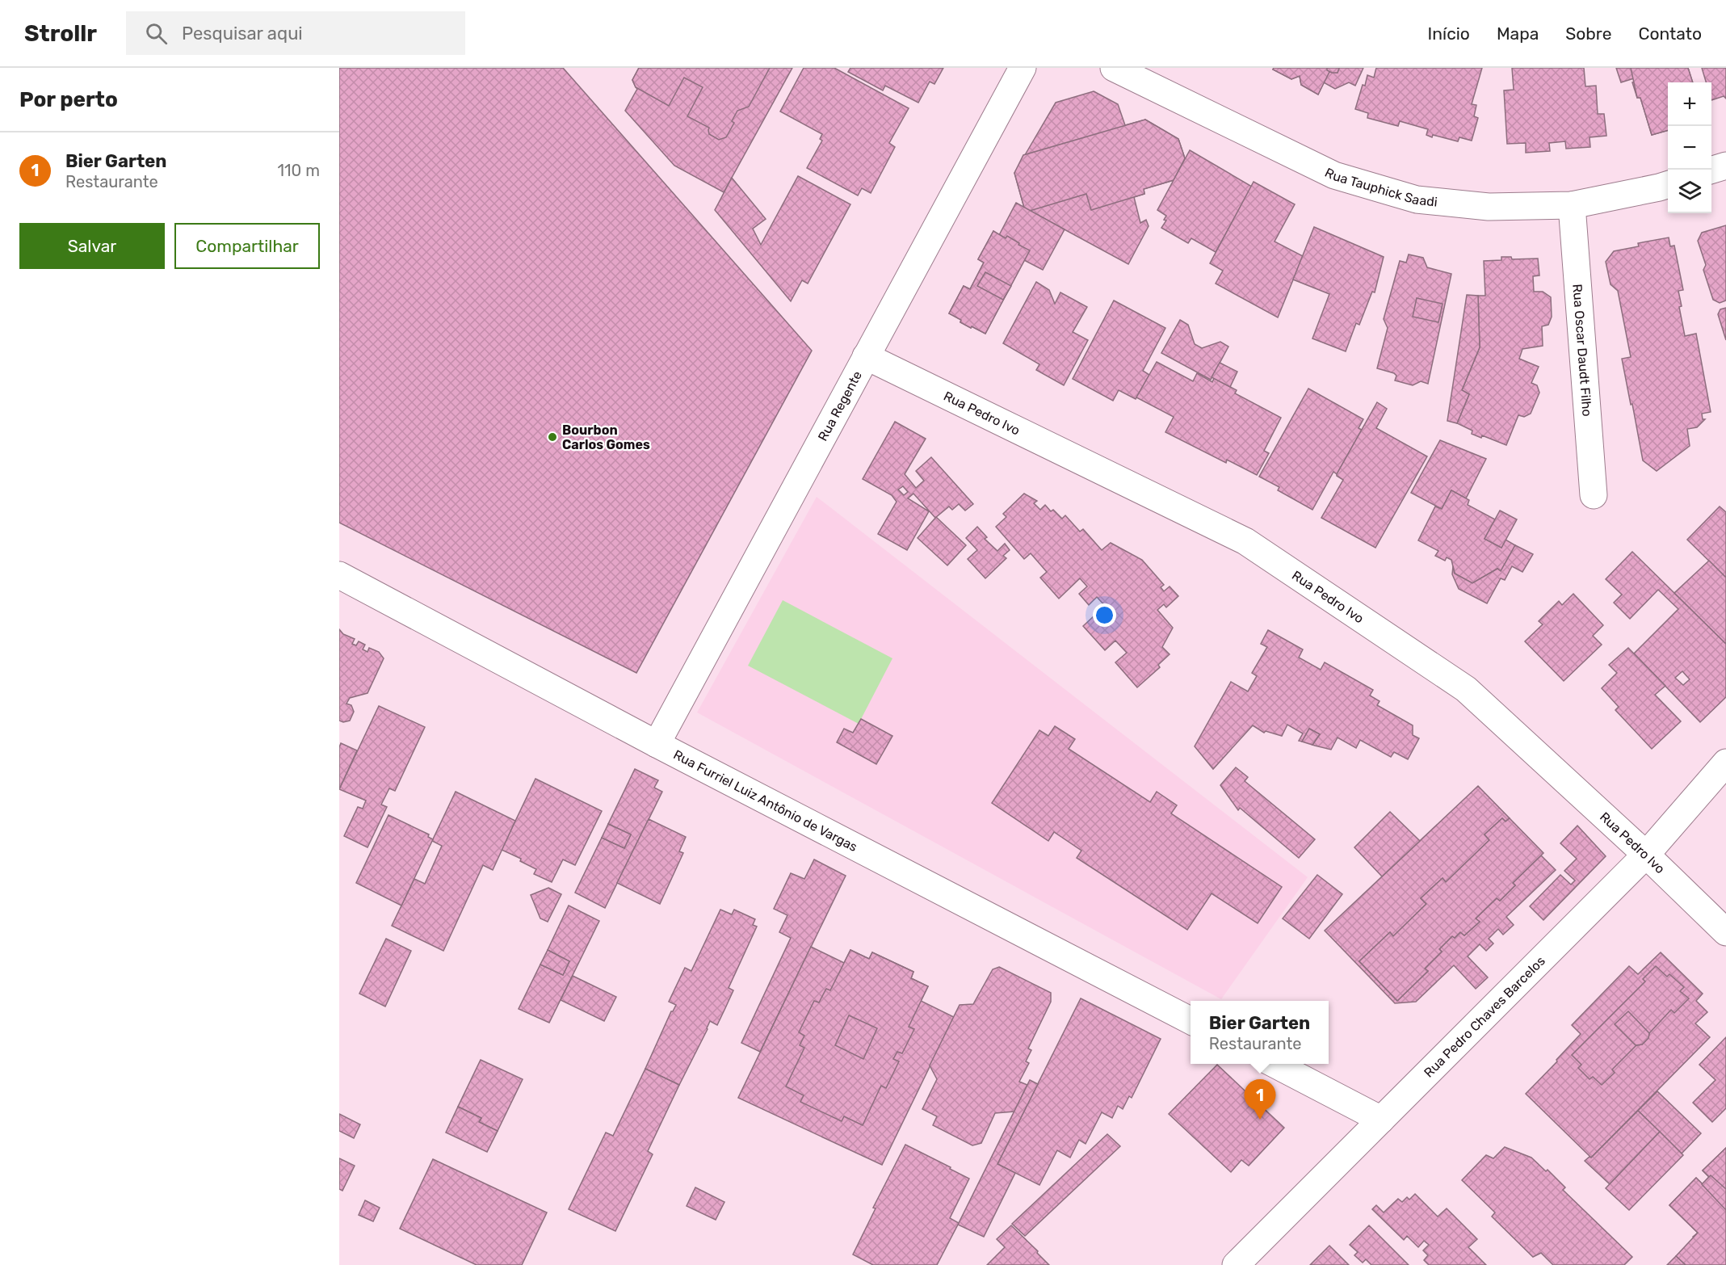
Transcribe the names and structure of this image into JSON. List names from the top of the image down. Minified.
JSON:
{"streets":{"street":["Rua Tauphick Saadi","Rua Oscar Daudt Filho","Rua Regente","Rua Pedro Ivo","Rua Furriel Luiz Antônio de Vargas","Rua Pedro Chaves Barcelos"]},"crossings":[["Rua Tauphick Saadi","Rua Oscar Daudt Filho"],["Rua Regente","Rua Pedro Ivo"],["Rua Regente","Rua Furriel Luiz Antônio de Vargas"],["Rua Pedro Ivo","Rua Pedro Chaves Barcelos"]],"places":["Bourbon Carlos Gomes"],"page":{"header":"Strollr","search":"Pesquisar aqui","nav":["Início","Mapa","Sobre","Contato"],"heading":"Por perto","map_buttons":["+","−"],"list":[{"mark":"1","name":"Bier Garten","note":"Restaurante","value":"110 m"}],"buttons":["Salvar","Compartilhar"],"popup":["Bier Garten","Restaurante"],"pins":"1"}}
